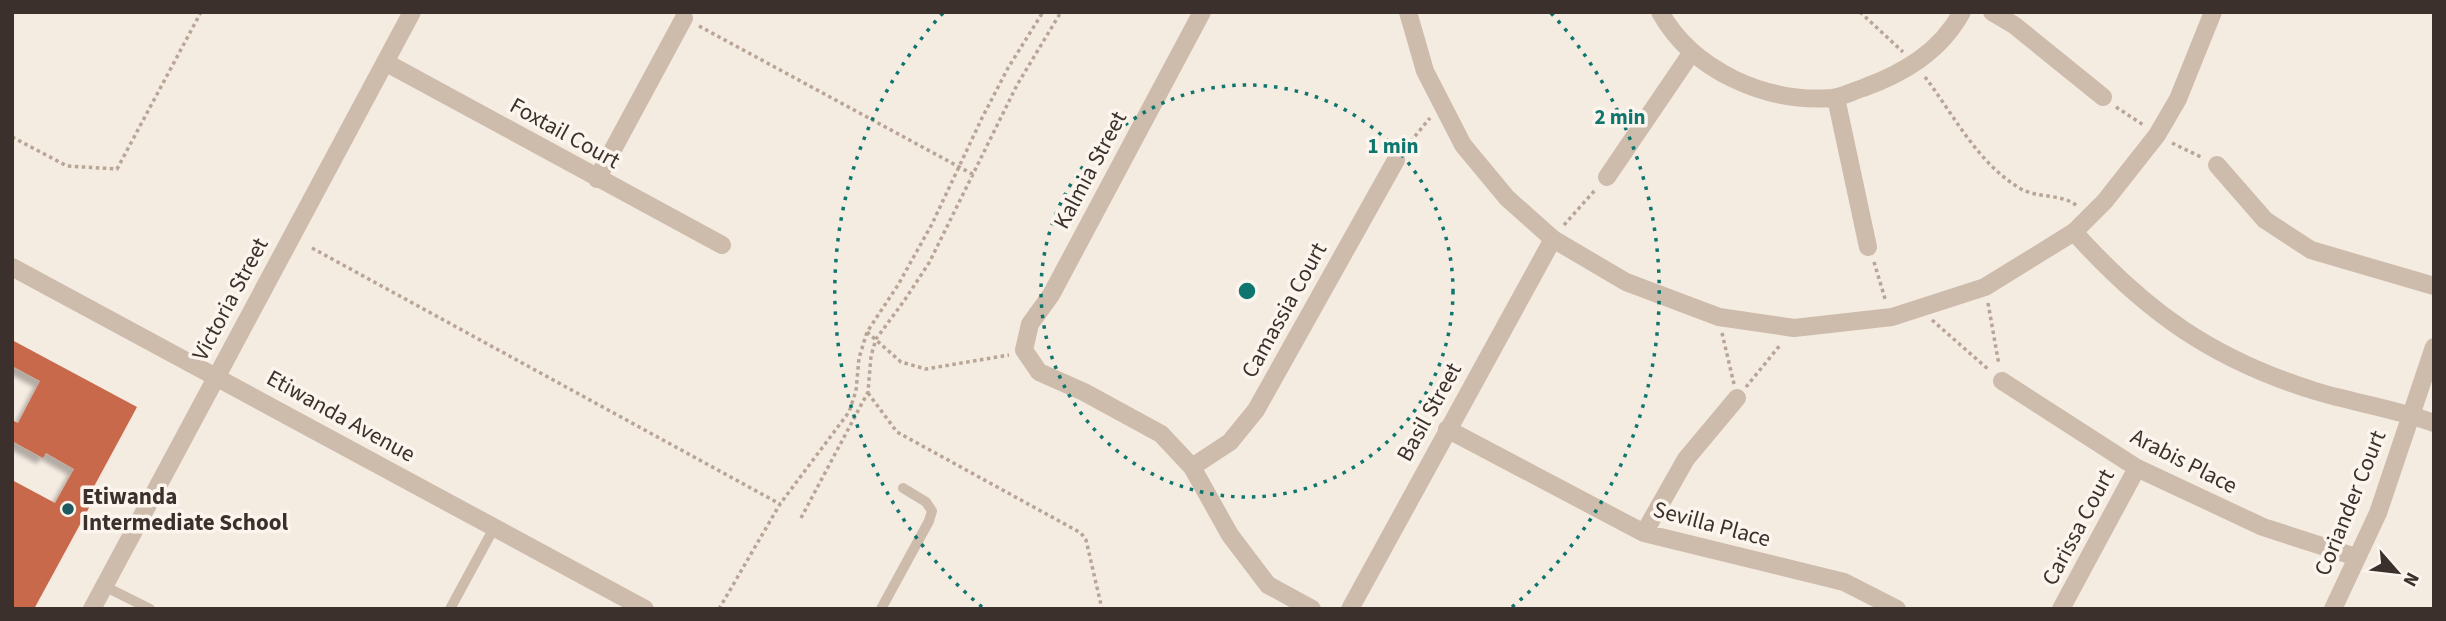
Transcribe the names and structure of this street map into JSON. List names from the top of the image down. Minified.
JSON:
{"streets":{"street":["Foxtail Court","Kalmia Street","Victoria Street","Camassia Court","Basil Street","Etiwanda Avenue","Arabis Place","Coriander Court","Sevilla Place","Carissa Court"]},"crossings":[["Foxtail Court","Victoria Street"],["Victoria Street","Etiwanda Avenue"],["Basil Street","Sevilla Place"],["Arabis Place","Coriander Court"],["Arabis Place","Carissa Court"]],"places":["Etiwanda Intermediate School"],"north":"bottom right","rings":["2 min","1 min"]}
